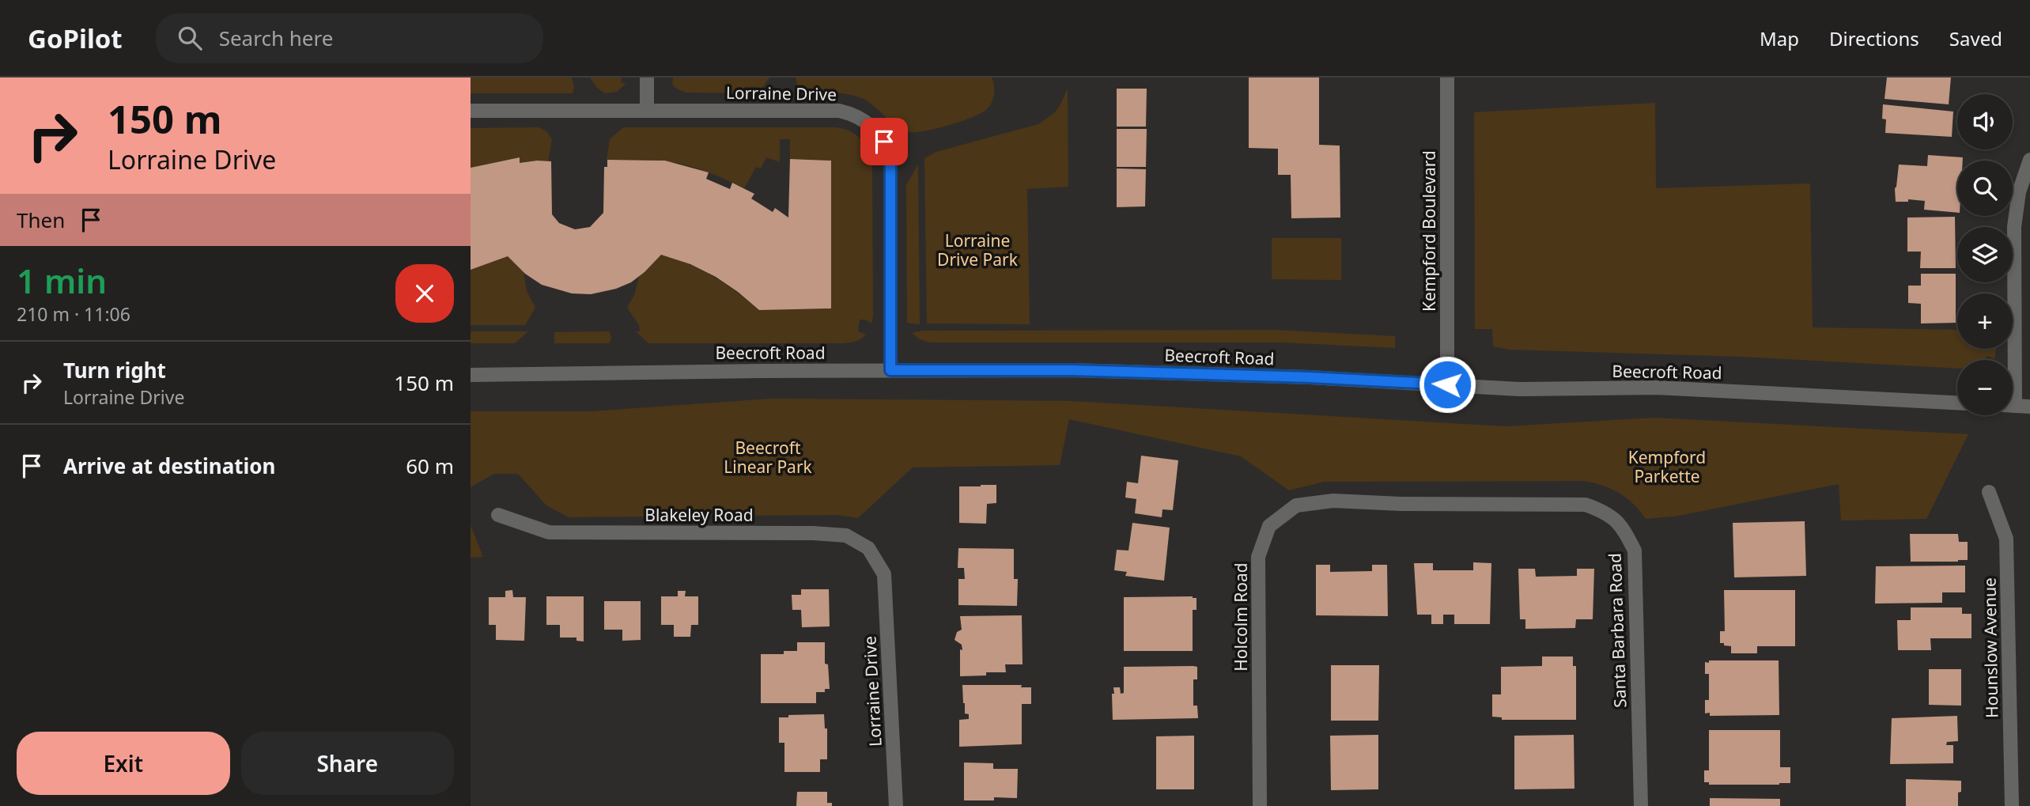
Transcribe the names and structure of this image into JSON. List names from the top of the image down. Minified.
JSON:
{"streets":{"street":["Lorraine Drive","Kempford Boulevard","Beecroft Road","Blakeley Road","Holcolm Road","Santa Barbara Road","Hounslow Avenue"]},"crossings":[["Lorraine Drive","Beecroft Road"],["Lorraine Drive","Blakeley Road"],["Kempford Boulevard","Beecroft Road"],["Holcolm Road","Santa Barbara Road"]],"parks":["Lorraine Drive Park","Beecroft Linear Park","Kempford Parkette"],"page":{"header":"GoPilot","search":"Search here","nav":["Map","Directions","Saved"],"turn":["150 m","Lorraine Drive"],"map_buttons":["+","−"],"then":"Then","heading":["1 min","210 m · 11:06"],"list":[{"name":"Turn right","note":"Lorraine Drive","value":"150 m"},{"name":"Arrive at destination","value":"60 m"}],"buttons":["Exit","Share"]}}
